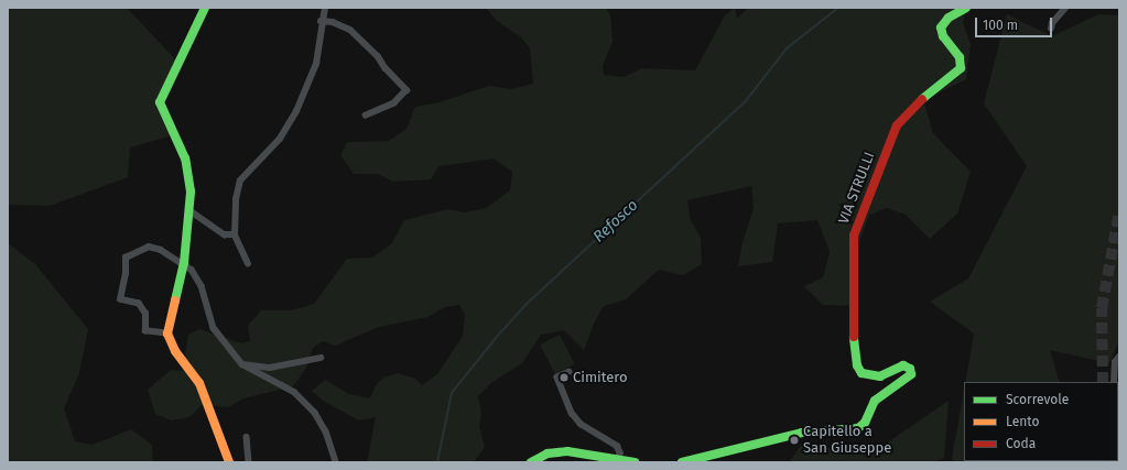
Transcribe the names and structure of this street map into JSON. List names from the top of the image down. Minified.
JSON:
{"streets":{"street":["VIA STRULLI"]},"water":["Refosco"],"places":["Cimitero","Capitello a San Giuseppe"],"legend":["Scorrevole","Lento","Coda"],"scale_bar":"100 m"}
